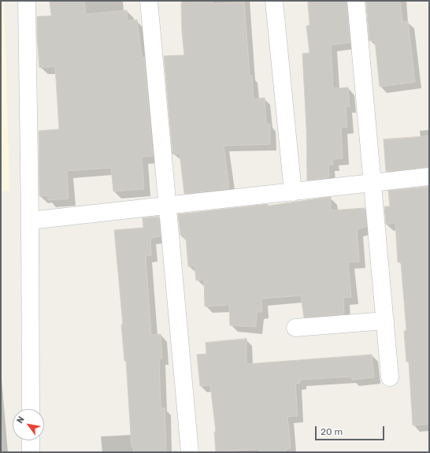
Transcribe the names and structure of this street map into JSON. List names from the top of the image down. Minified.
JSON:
{"scale_bar":"20 m","north":"top left"}
